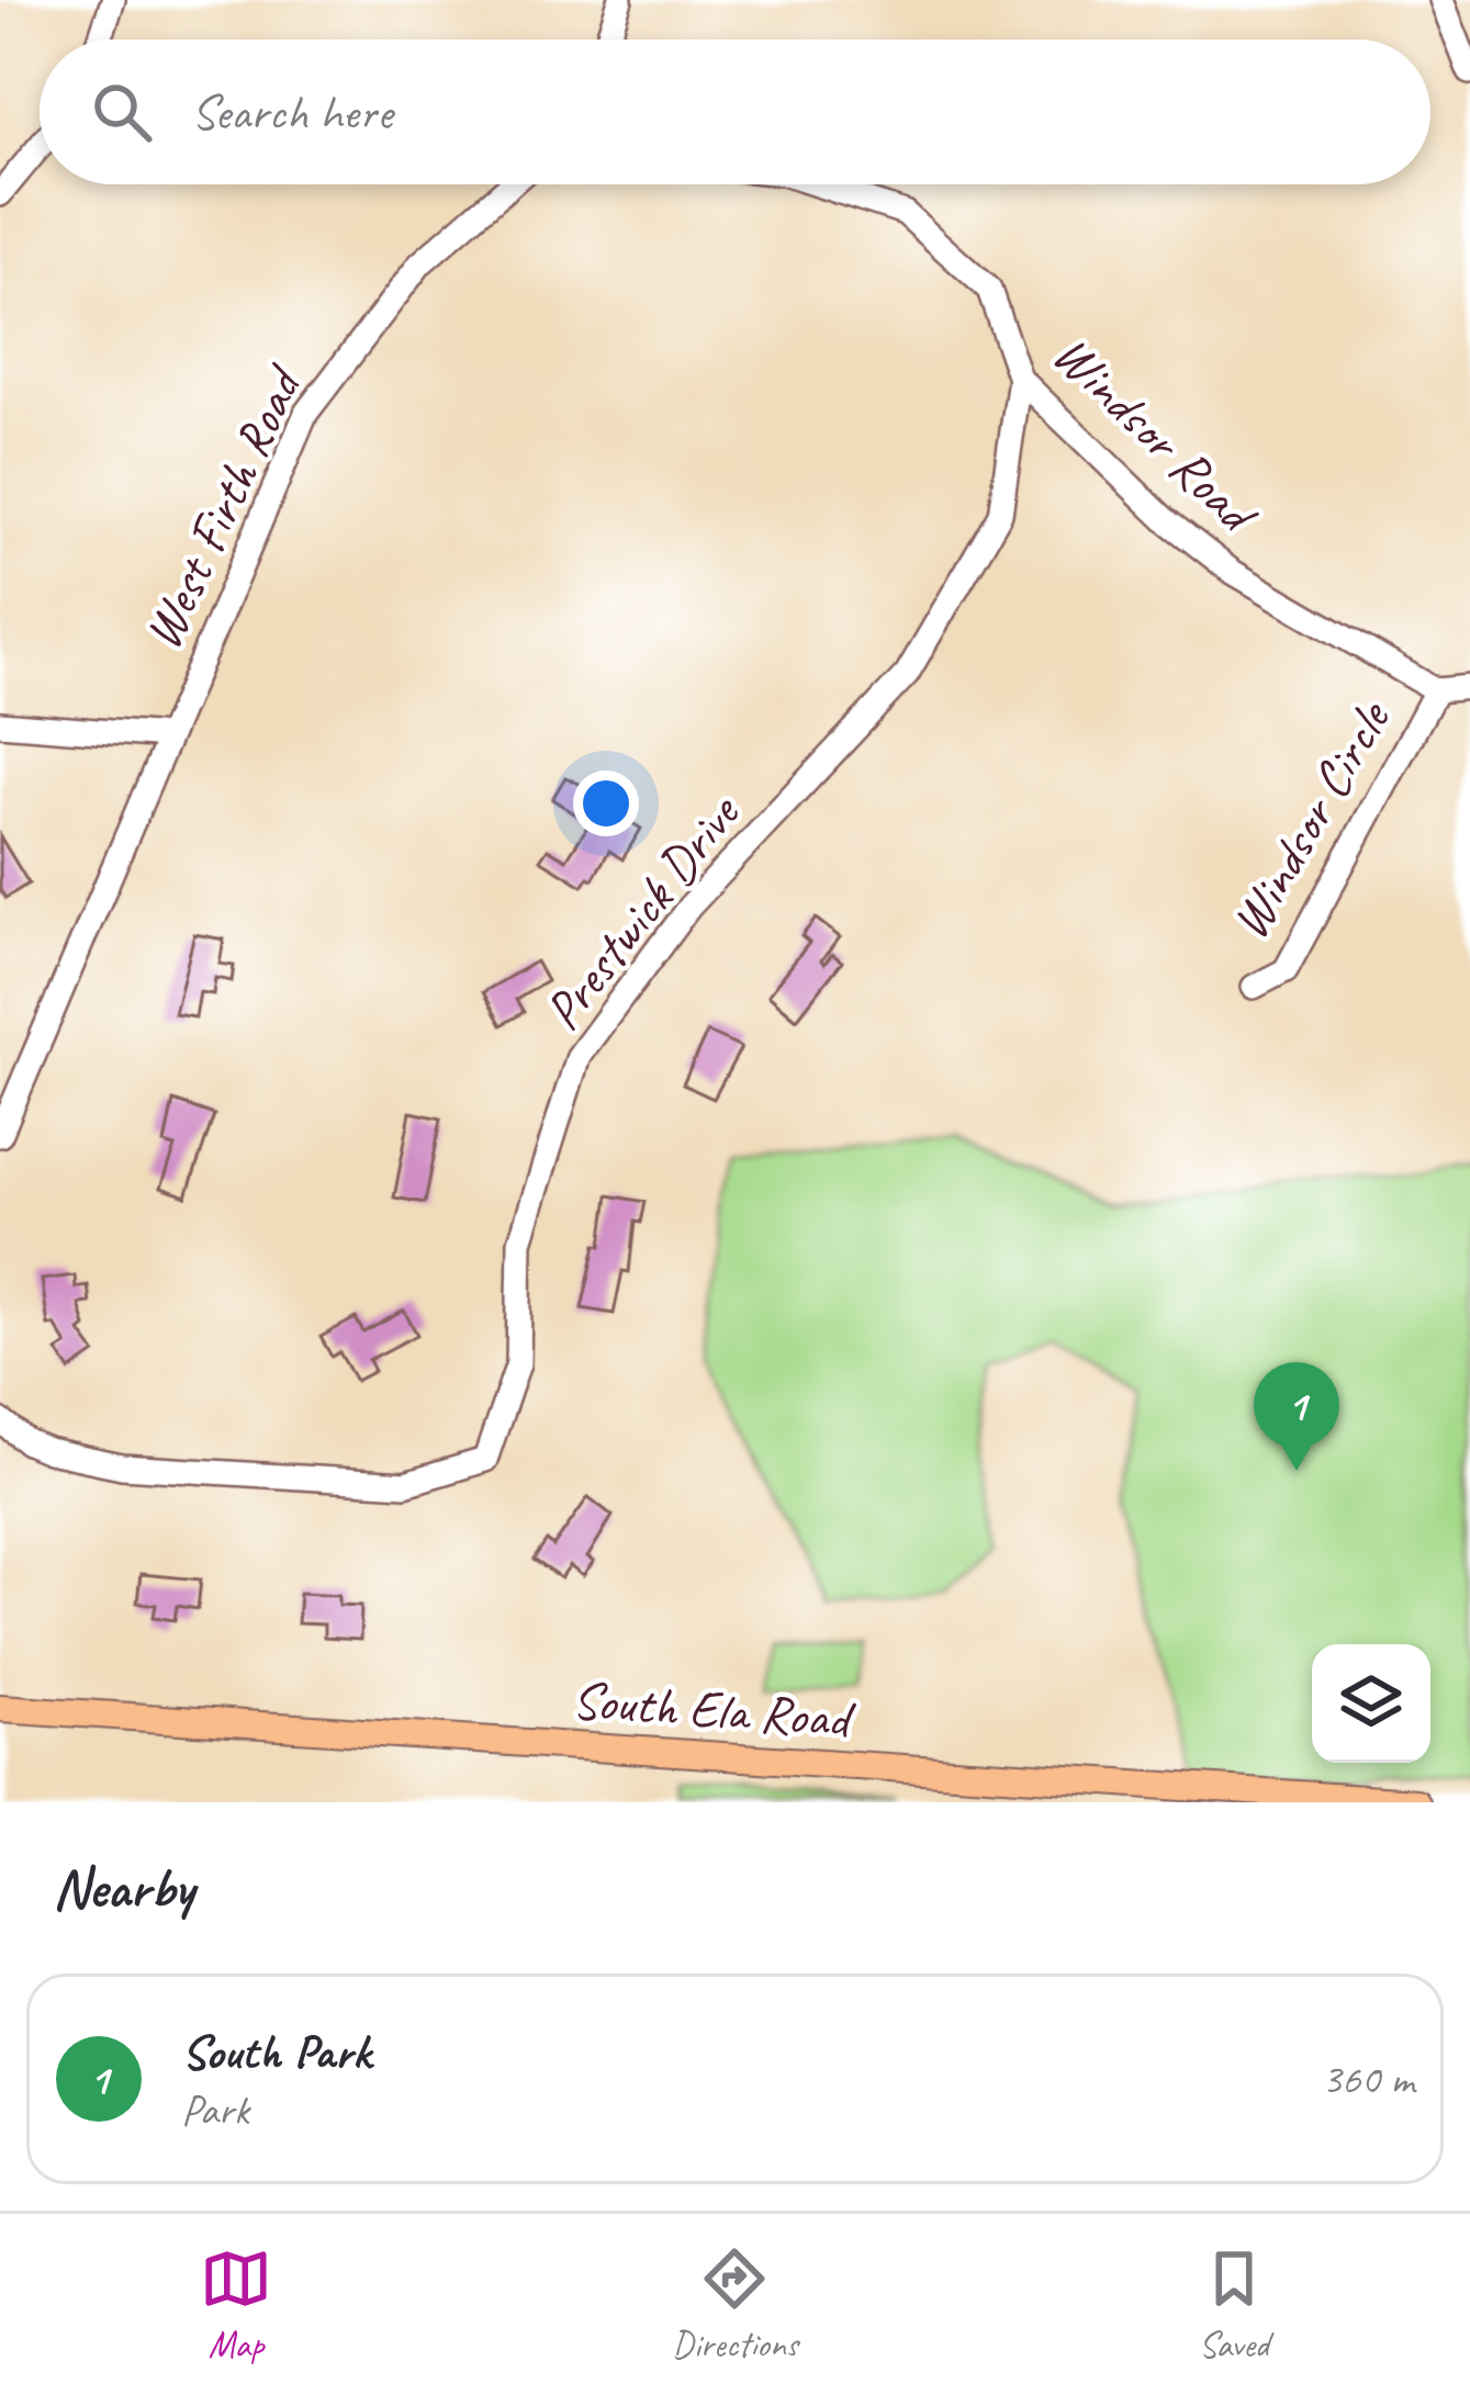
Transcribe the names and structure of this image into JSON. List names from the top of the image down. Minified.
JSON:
{"streets":{"main road":["South Ela Road"],"street":["Windsor Road","West Firth Road","Windsor Circle","Prestwick Drive"]},"crossings":[["Windsor Road","Windsor Circle"],["Windsor Road","Prestwick Drive"]],"page":{"search":"Search here","pins":"1","heading":"Nearby","list":[{"mark":"1","name":"South Park","note":"Park","value":"360 m"}],"nav":["Map","Directions","Saved"]}}
